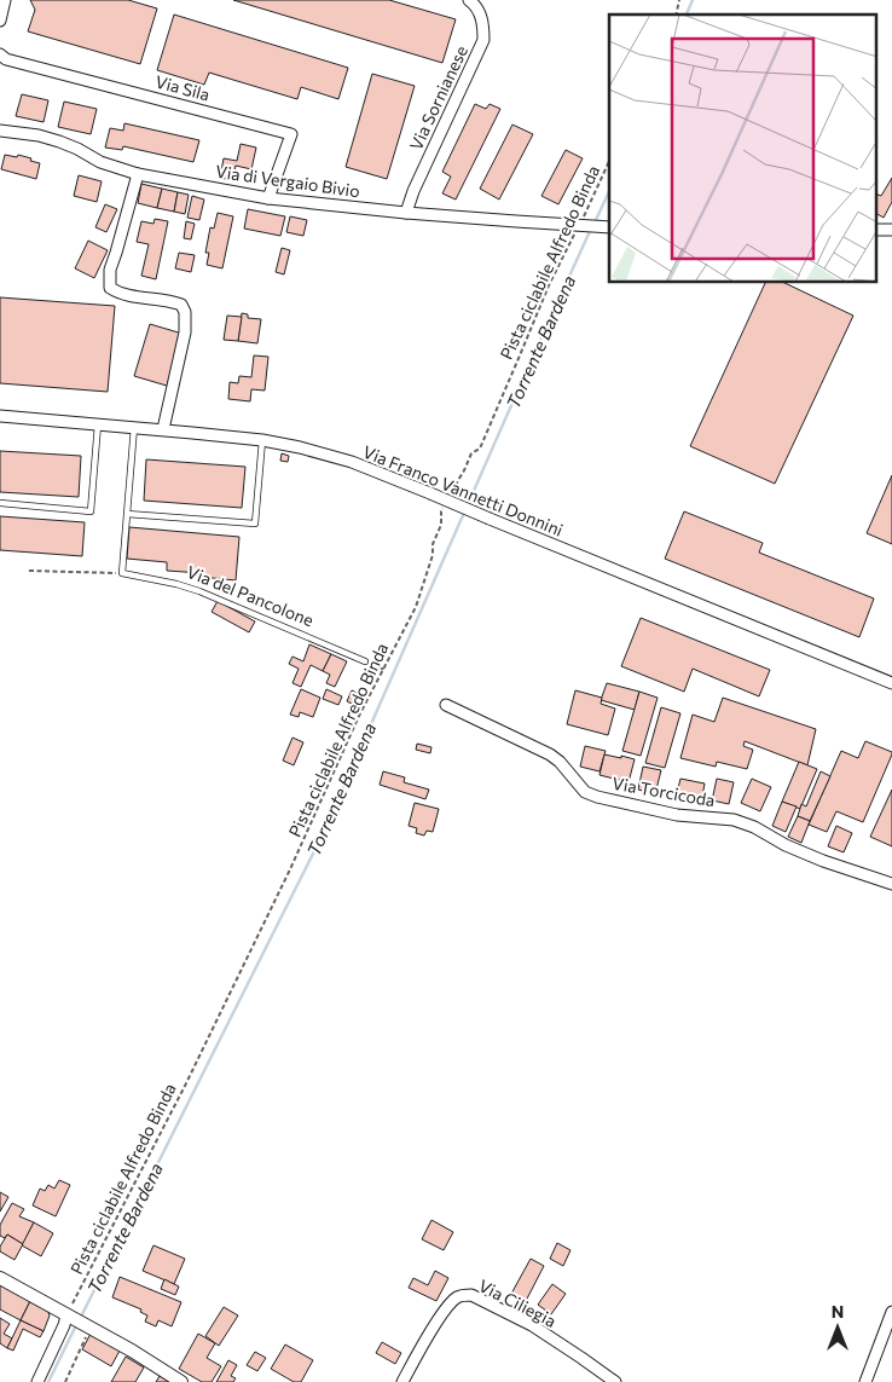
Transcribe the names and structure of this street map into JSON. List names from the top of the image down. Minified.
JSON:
{"streets":{"street":["Via Sila","Via Sornianese","Via di Vergaio Bivio","Via Franco Vannetti Donnini","Via Torcicoda","Via Ciliegia"],"lane":["Via del Pancolone"],"path":["Pista ciclabile Alfredo Binda"]},"crossings":[["Via Sila","Via di Vergaio Bivio"],["Via Sornianese","Via di Vergaio Bivio"],["Via di Vergaio Bivio","Pista ciclabile Alfredo Binda"]],"water":["Torrente Bardena"],"north":"top"}
